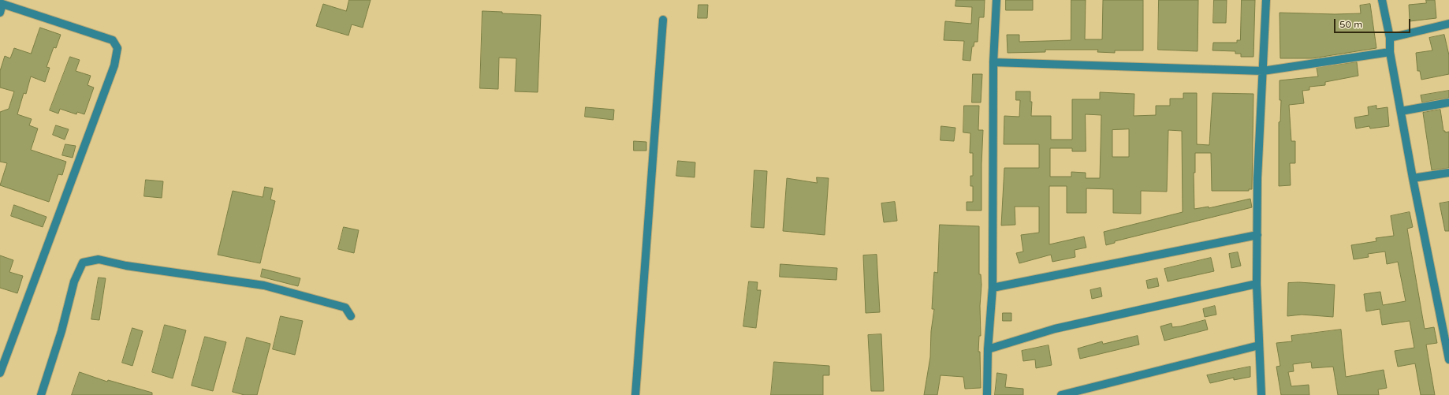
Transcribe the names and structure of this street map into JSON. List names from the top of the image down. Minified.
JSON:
{"scale_bar":"50 m"}
